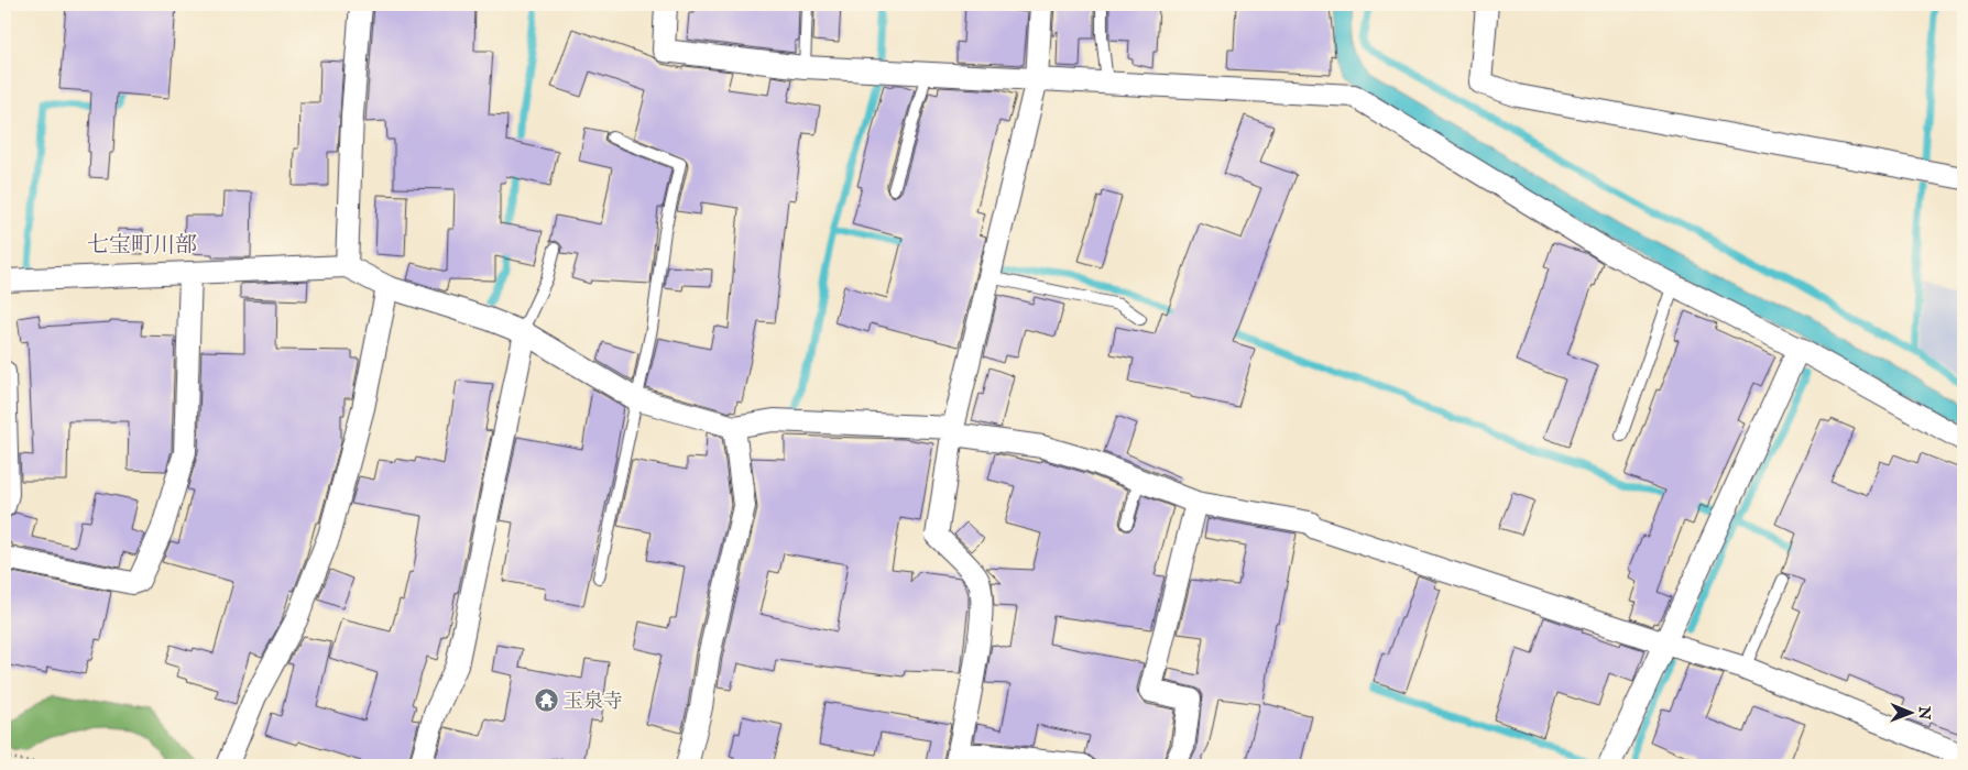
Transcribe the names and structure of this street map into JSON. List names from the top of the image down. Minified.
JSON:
{"districts":["七宝町川部"],"places":{"temple":["玉泉寺"]},"north":"right"}
